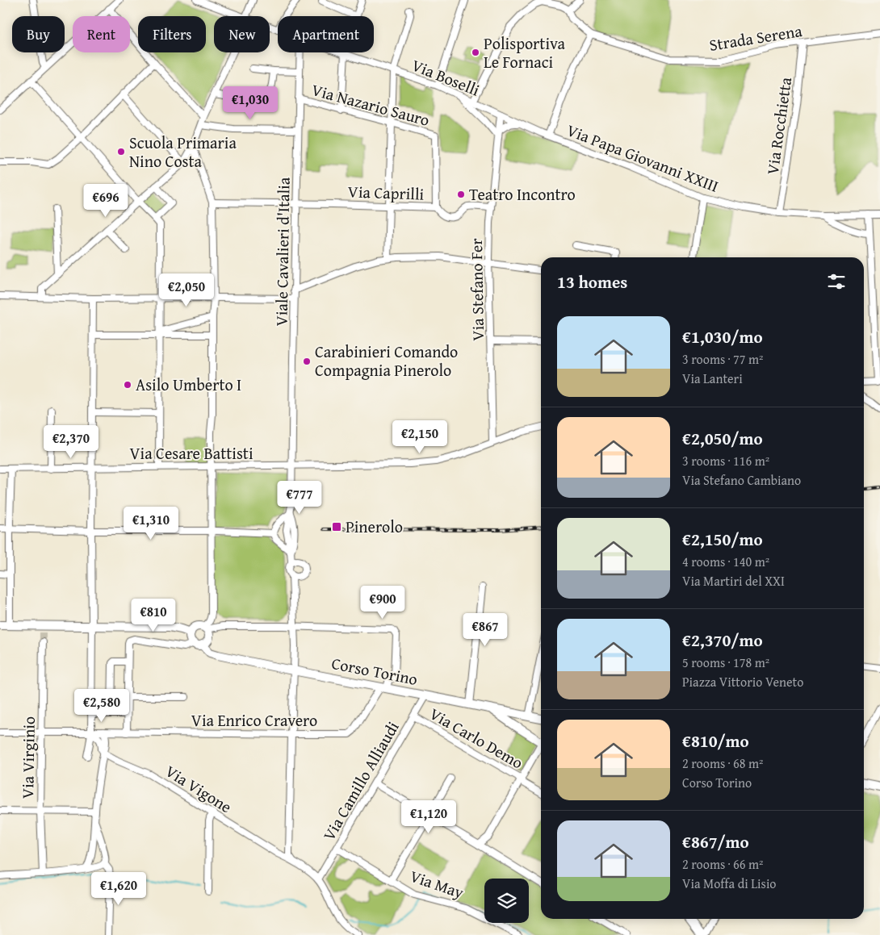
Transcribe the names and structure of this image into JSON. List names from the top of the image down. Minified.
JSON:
{"streets":{"main road":["Corso Torino"],"street":["Strada Serena","Via Boselli","Via Nazario Sauro","Via Rocchietta","Via Papa Giovanni XXIII","Via Caprilli","Viale Cavalieri d'Italia","Via Stefano Fer","Via Cesare Battisti","Via Enrico Cravero","Via Carlo Demo","Via Virginio","Via Camillo Alliaudi","Via Vigone","Via May"]},"crossings":[["Strada Serena","Via Rocchietta"],["Via Boselli","Via Papa Giovanni XXIII"],["Via Boselli","Via Stefano Fer"],["Via Nazario Sauro","Via Caprilli"],["Via Nazario Sauro","Viale Cavalieri d'Italia"],["Via Rocchietta","Via Papa Giovanni XXIII"],["Via Caprilli","Viale Cavalieri d'Italia"],["Via Caprilli","Via Stefano Fer"],["Viale Cavalieri d'Italia","Via Cesare Battisti"],["Via Stefano Fer","Via Cesare Battisti"],["Corso Torino","Via Enrico Cravero"],["Corso Torino","Via Camillo Alliaudi"],["Via Enrico Cravero","Via Virginio"],["Via Carlo Demo","Via Camillo Alliaudi"],["Via Camillo Alliaudi","Via Vigone"],["Via Camillo Alliaudi","Via May"]],"places":{"other":["Polisportiva Le Fornaci","Scuola Primaria Nino Costa","Teatro Incontro","Carabinieri Comando Compagnia Pinerolo","Asilo Umberto I"],"transit":["Pinerolo"]},"page":{"chip":["Buy","Rent","Filters","New","Apartment"],"price":["€1,030","€696","€2,050","€2,150","€2,370","€777","€1,310","€900","€810","€867","€2,580","€1,120","€1,620"],"heading":"13 homes","list":[{"name":"€1,030/mo","note":"3 rooms · 77 m² · Via Lanteri"},{"name":"€2,050/mo","note":"3 rooms · 116 m² · Via Stefano Cambiano"},{"name":"€2,150/mo","note":"4 rooms · 140 m² · Via Martiri del XXI"},{"name":"€2,370/mo","note":"5 rooms · 178 m² · Piazza Vittorio Veneto"},{"name":"€810/mo","note":"2 rooms · 68 m² · Corso Torino"},{"name":"€867/mo","note":"2 rooms · 66 m² · Via Moffa di Lisio"}]}}
